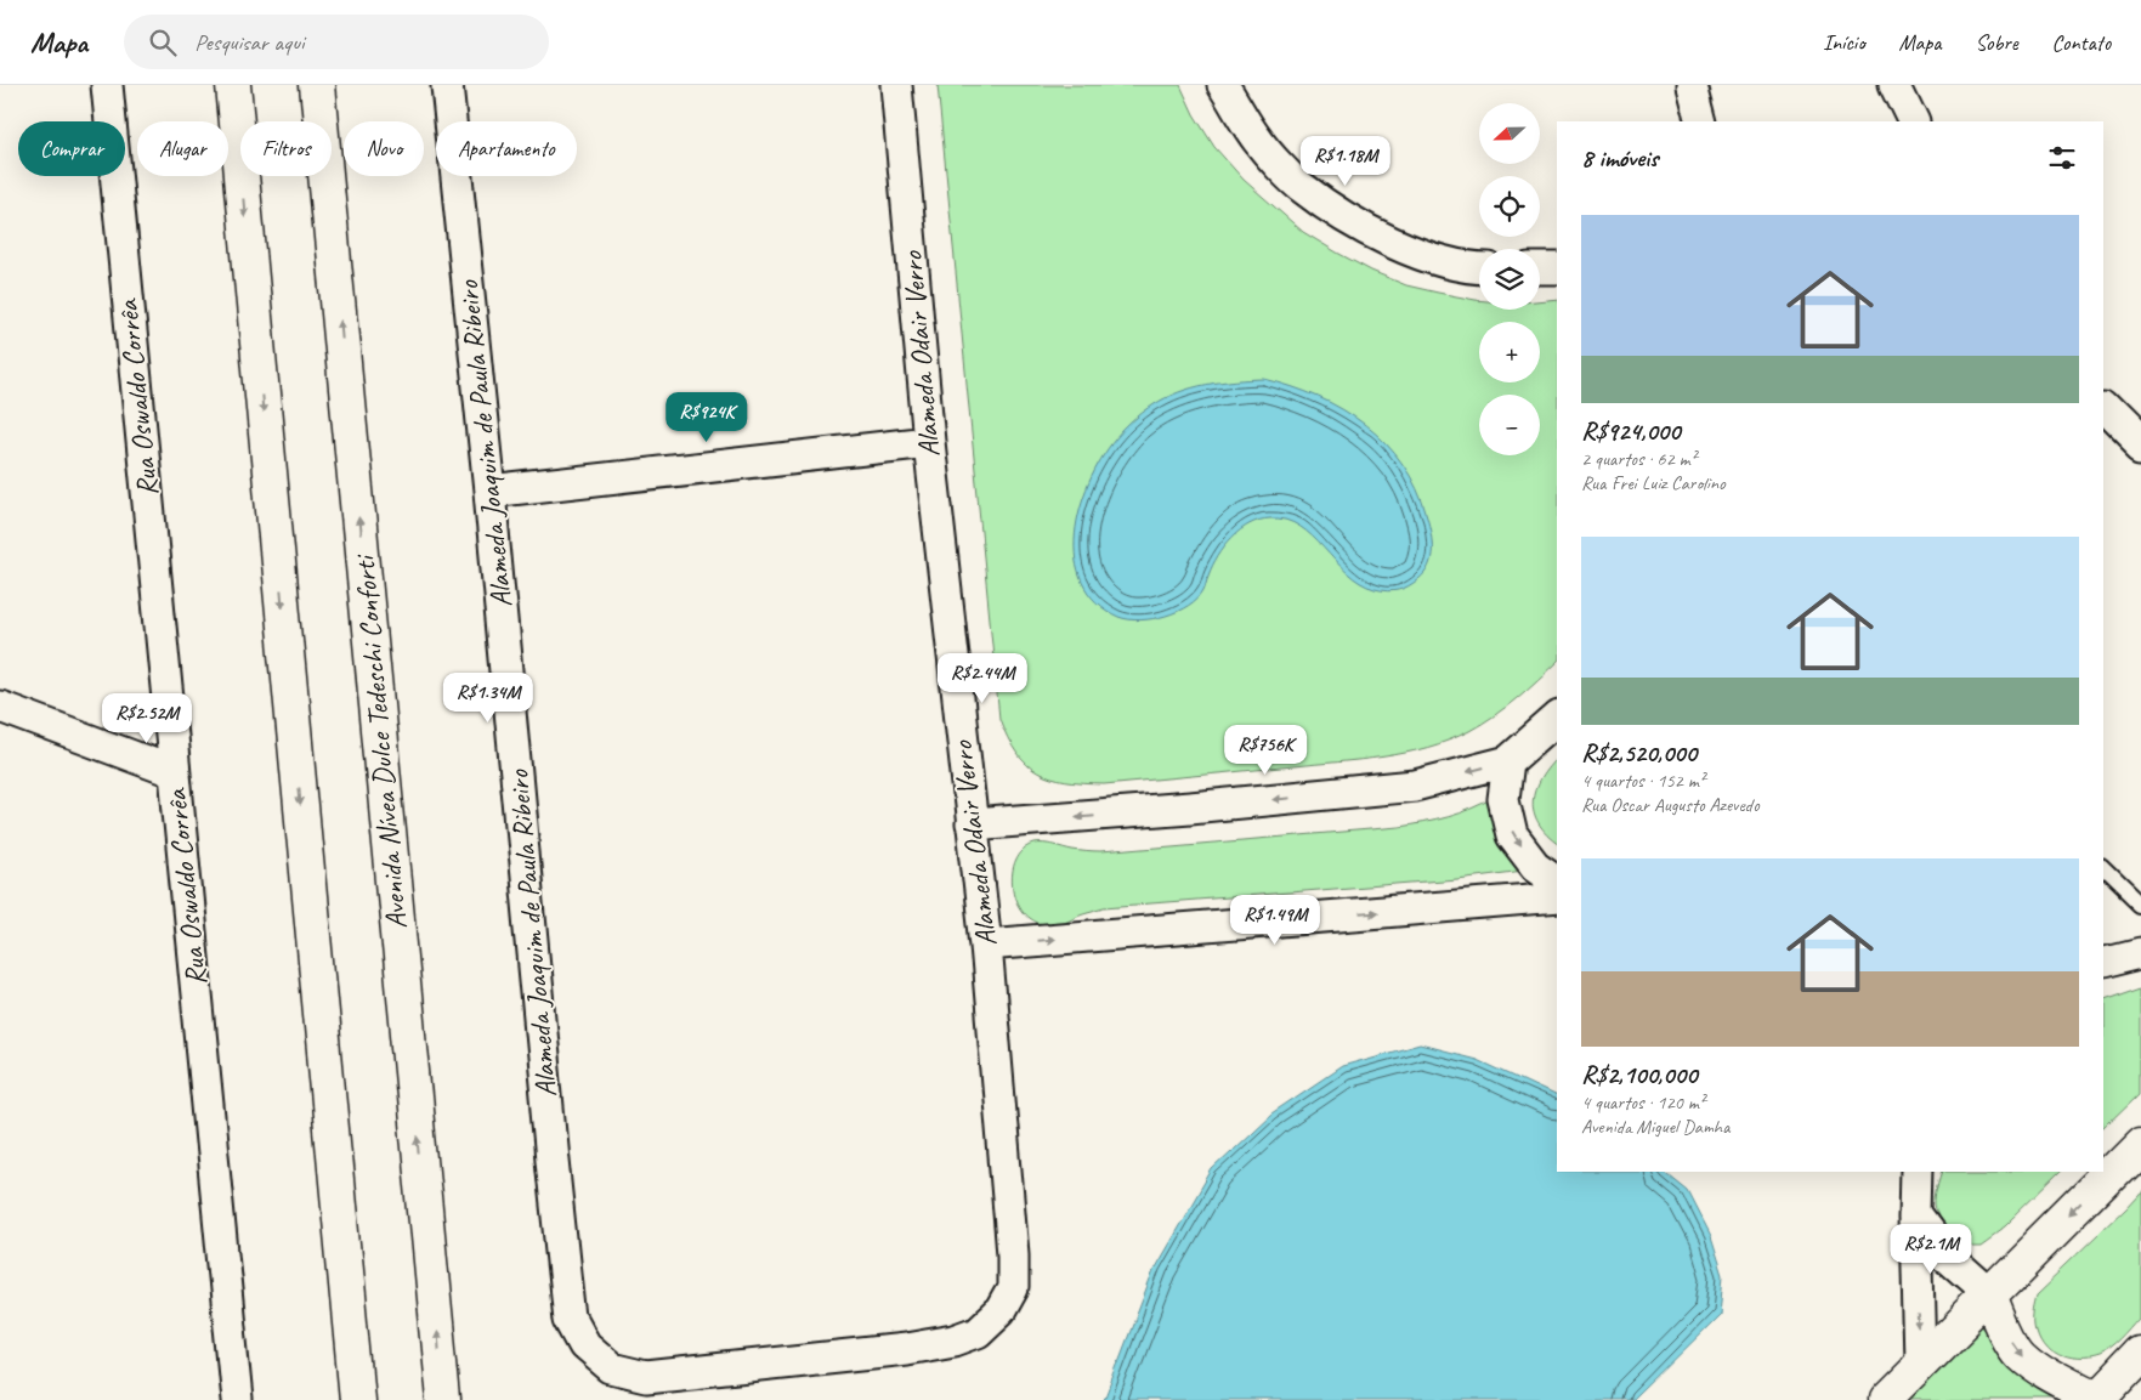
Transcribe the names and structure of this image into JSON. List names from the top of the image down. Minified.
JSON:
{"streets":{"main road":["Avenida Nívea Dulce Tedeschi Conforti"],"street":["Alameda Odair Verro","Rua Oswaldo Corrêa","Alameda Joaquim de Paula Ribeiro"]},"crossings":[["Alameda Odair Verro","Alameda Joaquim de Paula Ribeiro"]],"north":"left","page":{"header":"Mapa","search":"Pesquisar aqui","nav":["Início","Mapa","Sobre","Contato"],"map_buttons":["+","−"],"chip":["Comprar","Alugar","Filtros","Novo","Apartamento"],"heading":"8 imóveis","price":["R$1.18M","R$924K","R$2.44M","R$1.34M","R$2.52M","R$756K","R$1.49M","R$2.1M"],"list":[{"name":"R$924,000","note":"2 quartos · 62 m² · Rua Frei Luiz Carolino"},{"name":"R$2,520,000","note":"4 quartos · 152 m² · Rua Oscar Augusto Azevedo"},{"name":"R$2,100,000","note":"4 quartos · 120 m² · Avenida Miguel Damha"}]}}
